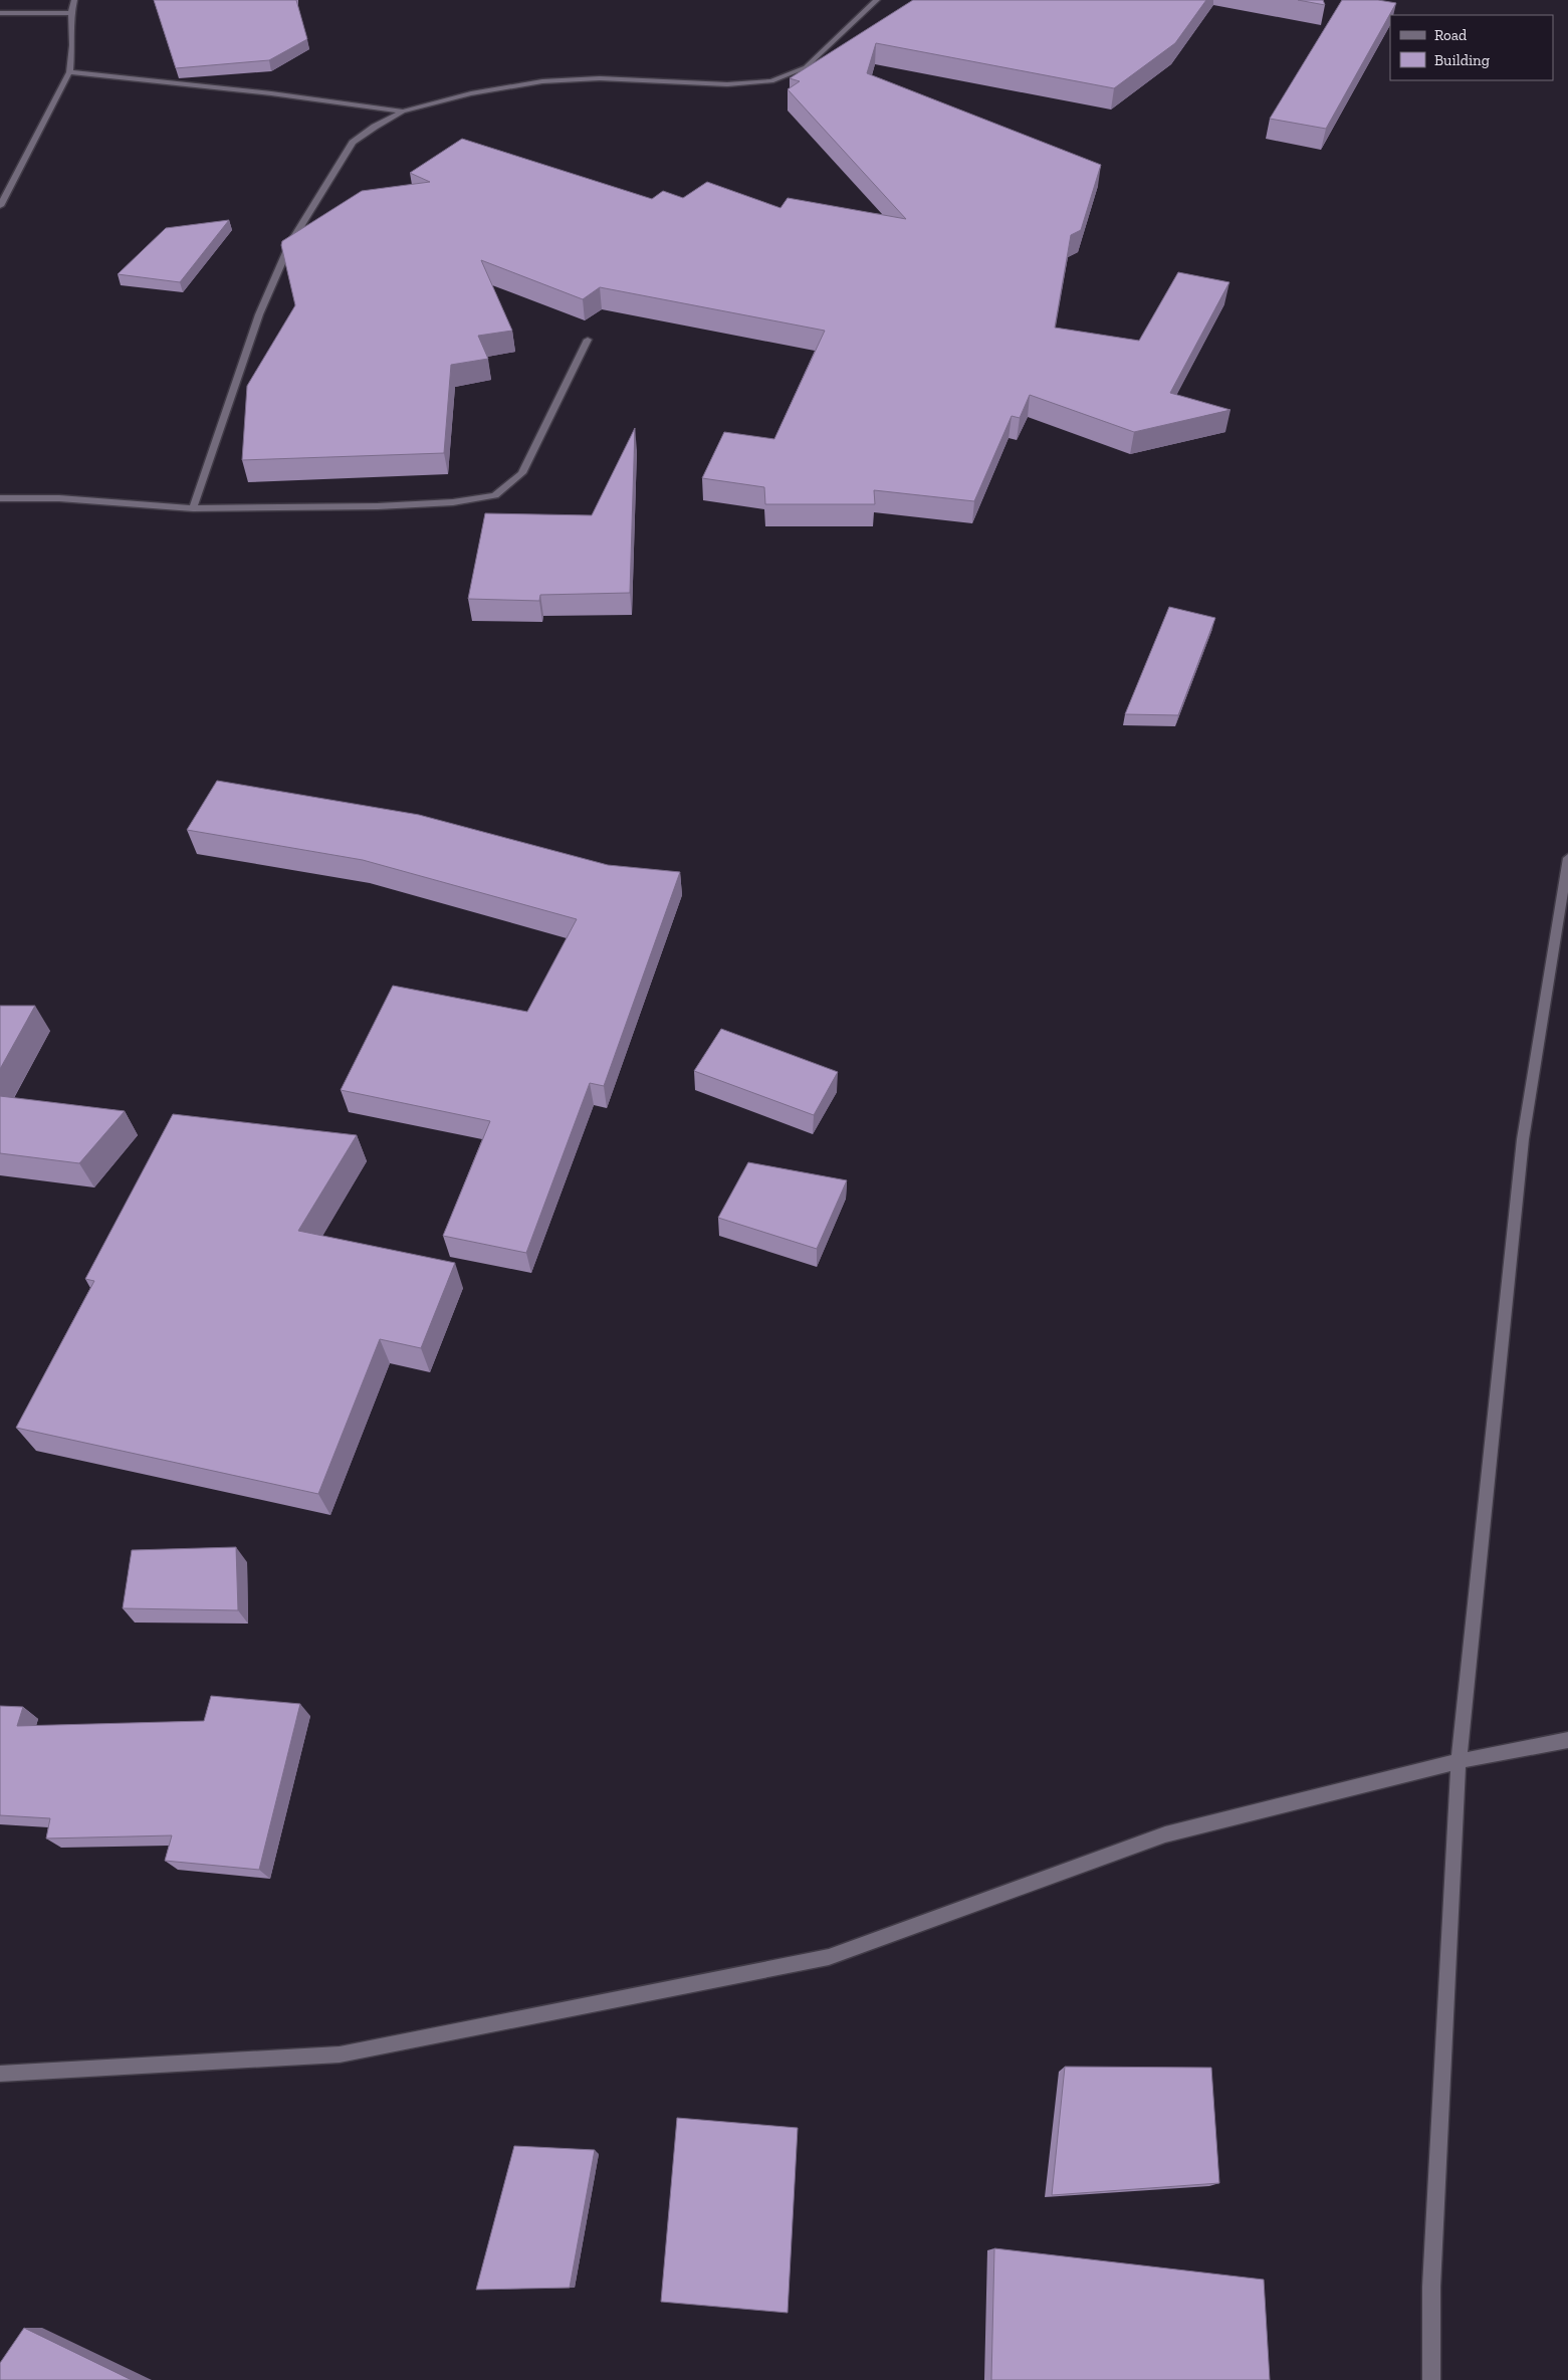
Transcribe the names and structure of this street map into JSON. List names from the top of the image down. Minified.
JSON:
{"legend":["Road","Building"]}
